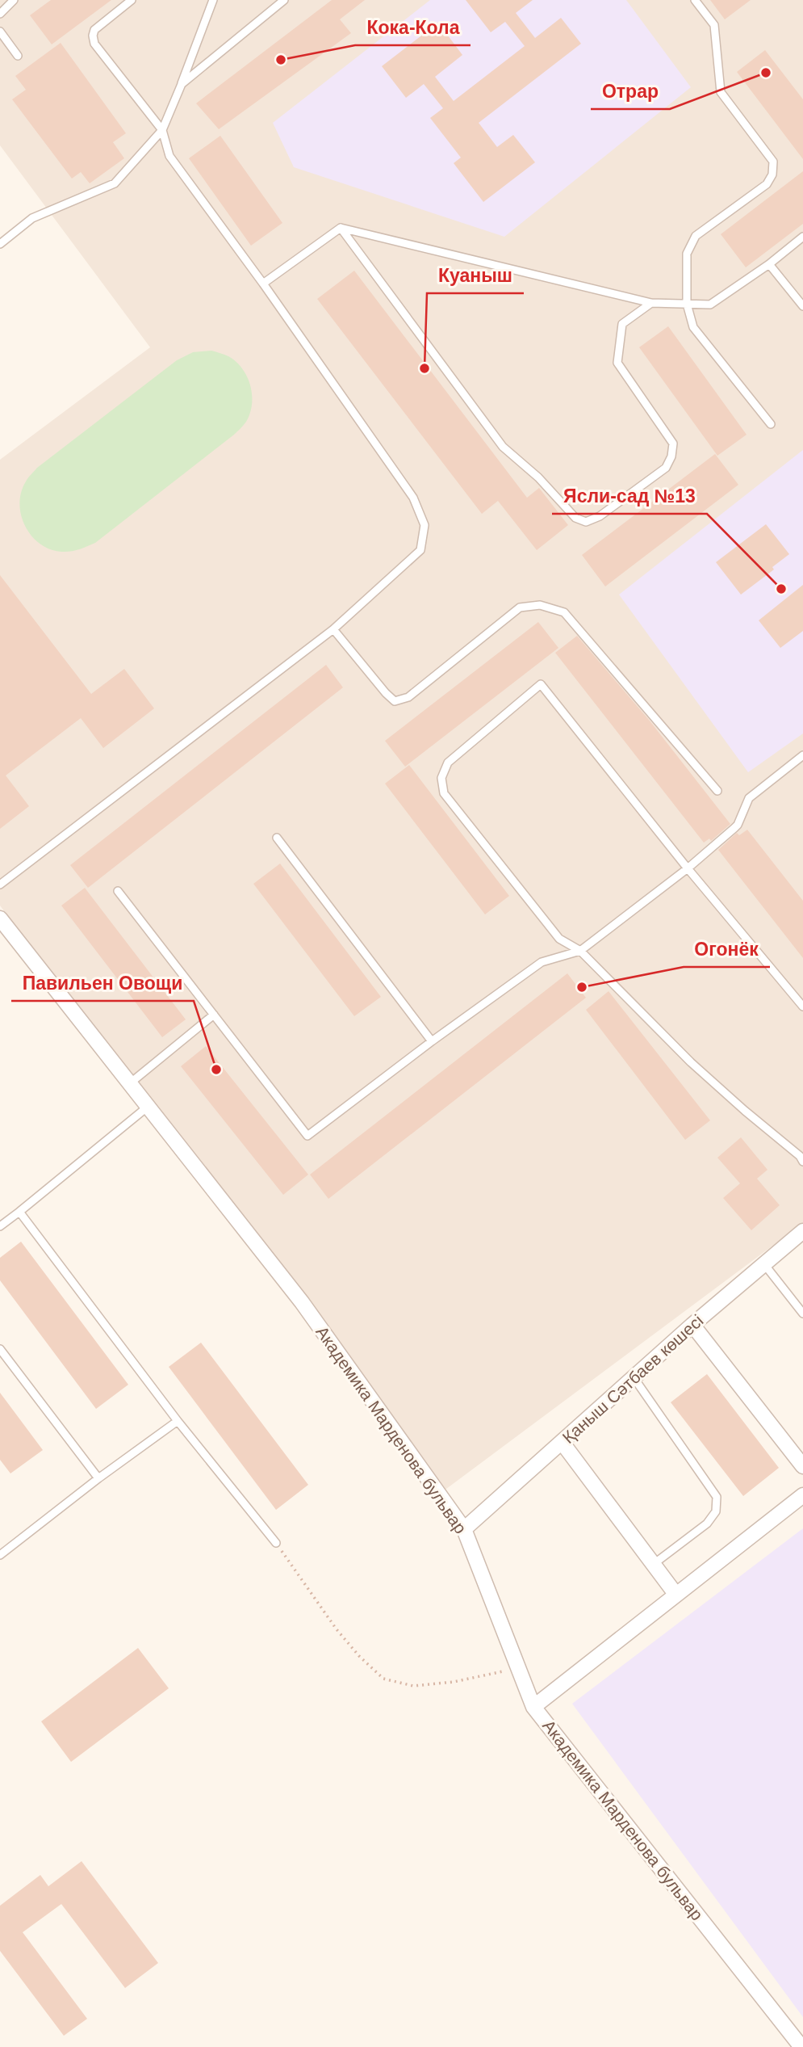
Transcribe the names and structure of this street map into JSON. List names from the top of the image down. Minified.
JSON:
{"streets":{"street":["Қаныш Сәтбаев көшесі","Академика Марденова бульвар"]},"crossings":[["Қаныш Сәтбаев көшесі","Академика Марденова бульвар"]],"places":["Кока-Кола","Отрар","Куаныш","Ясли-сад №13","Огонёк","Павильен Овощи"]}
